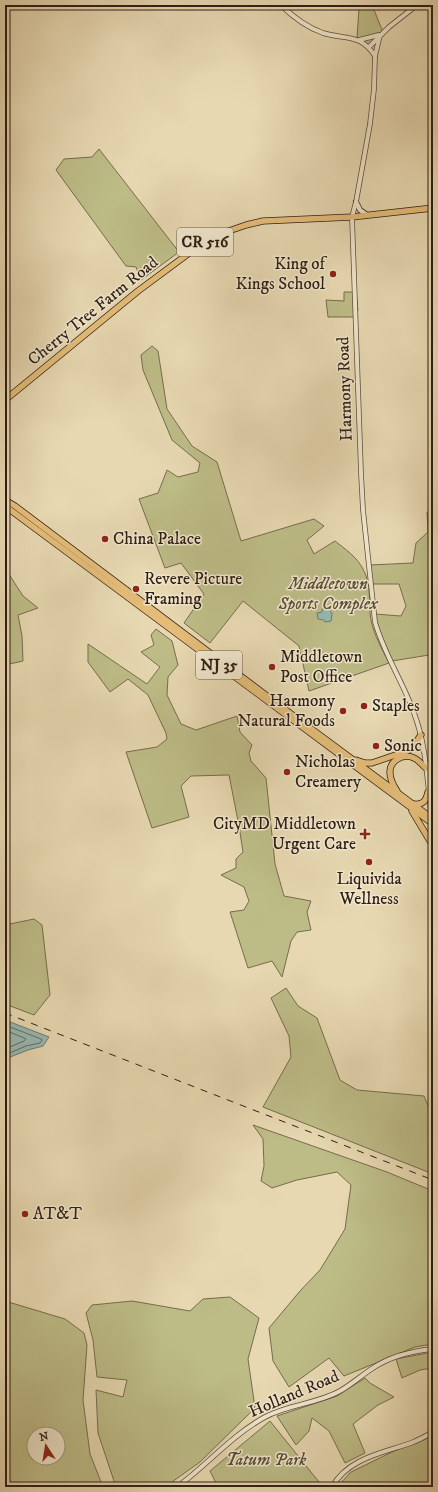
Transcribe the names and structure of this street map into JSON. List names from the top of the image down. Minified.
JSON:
{"streets":{"main road":["CR 516","Cherry Tree Farm Road","NJ 35"],"street":["Harmony Road","Holland Road"]},"crossings":[["Cherry Tree Farm Road","Harmony Road"],["Harmony Road","NJ 35"]],"parks":["Middletown Sports Complex","Tatum Park"],"places":{"other":["King of Kings School","China Palace","Revere Picture Framing","Middletown Post Office","Staples","Harmony Natural Foods","Sonic","Nicholas Creamery","Liquivida Wellness","AT&T"],"health":["CityMD Middletown Urgent Care"]},"north":"top"}
